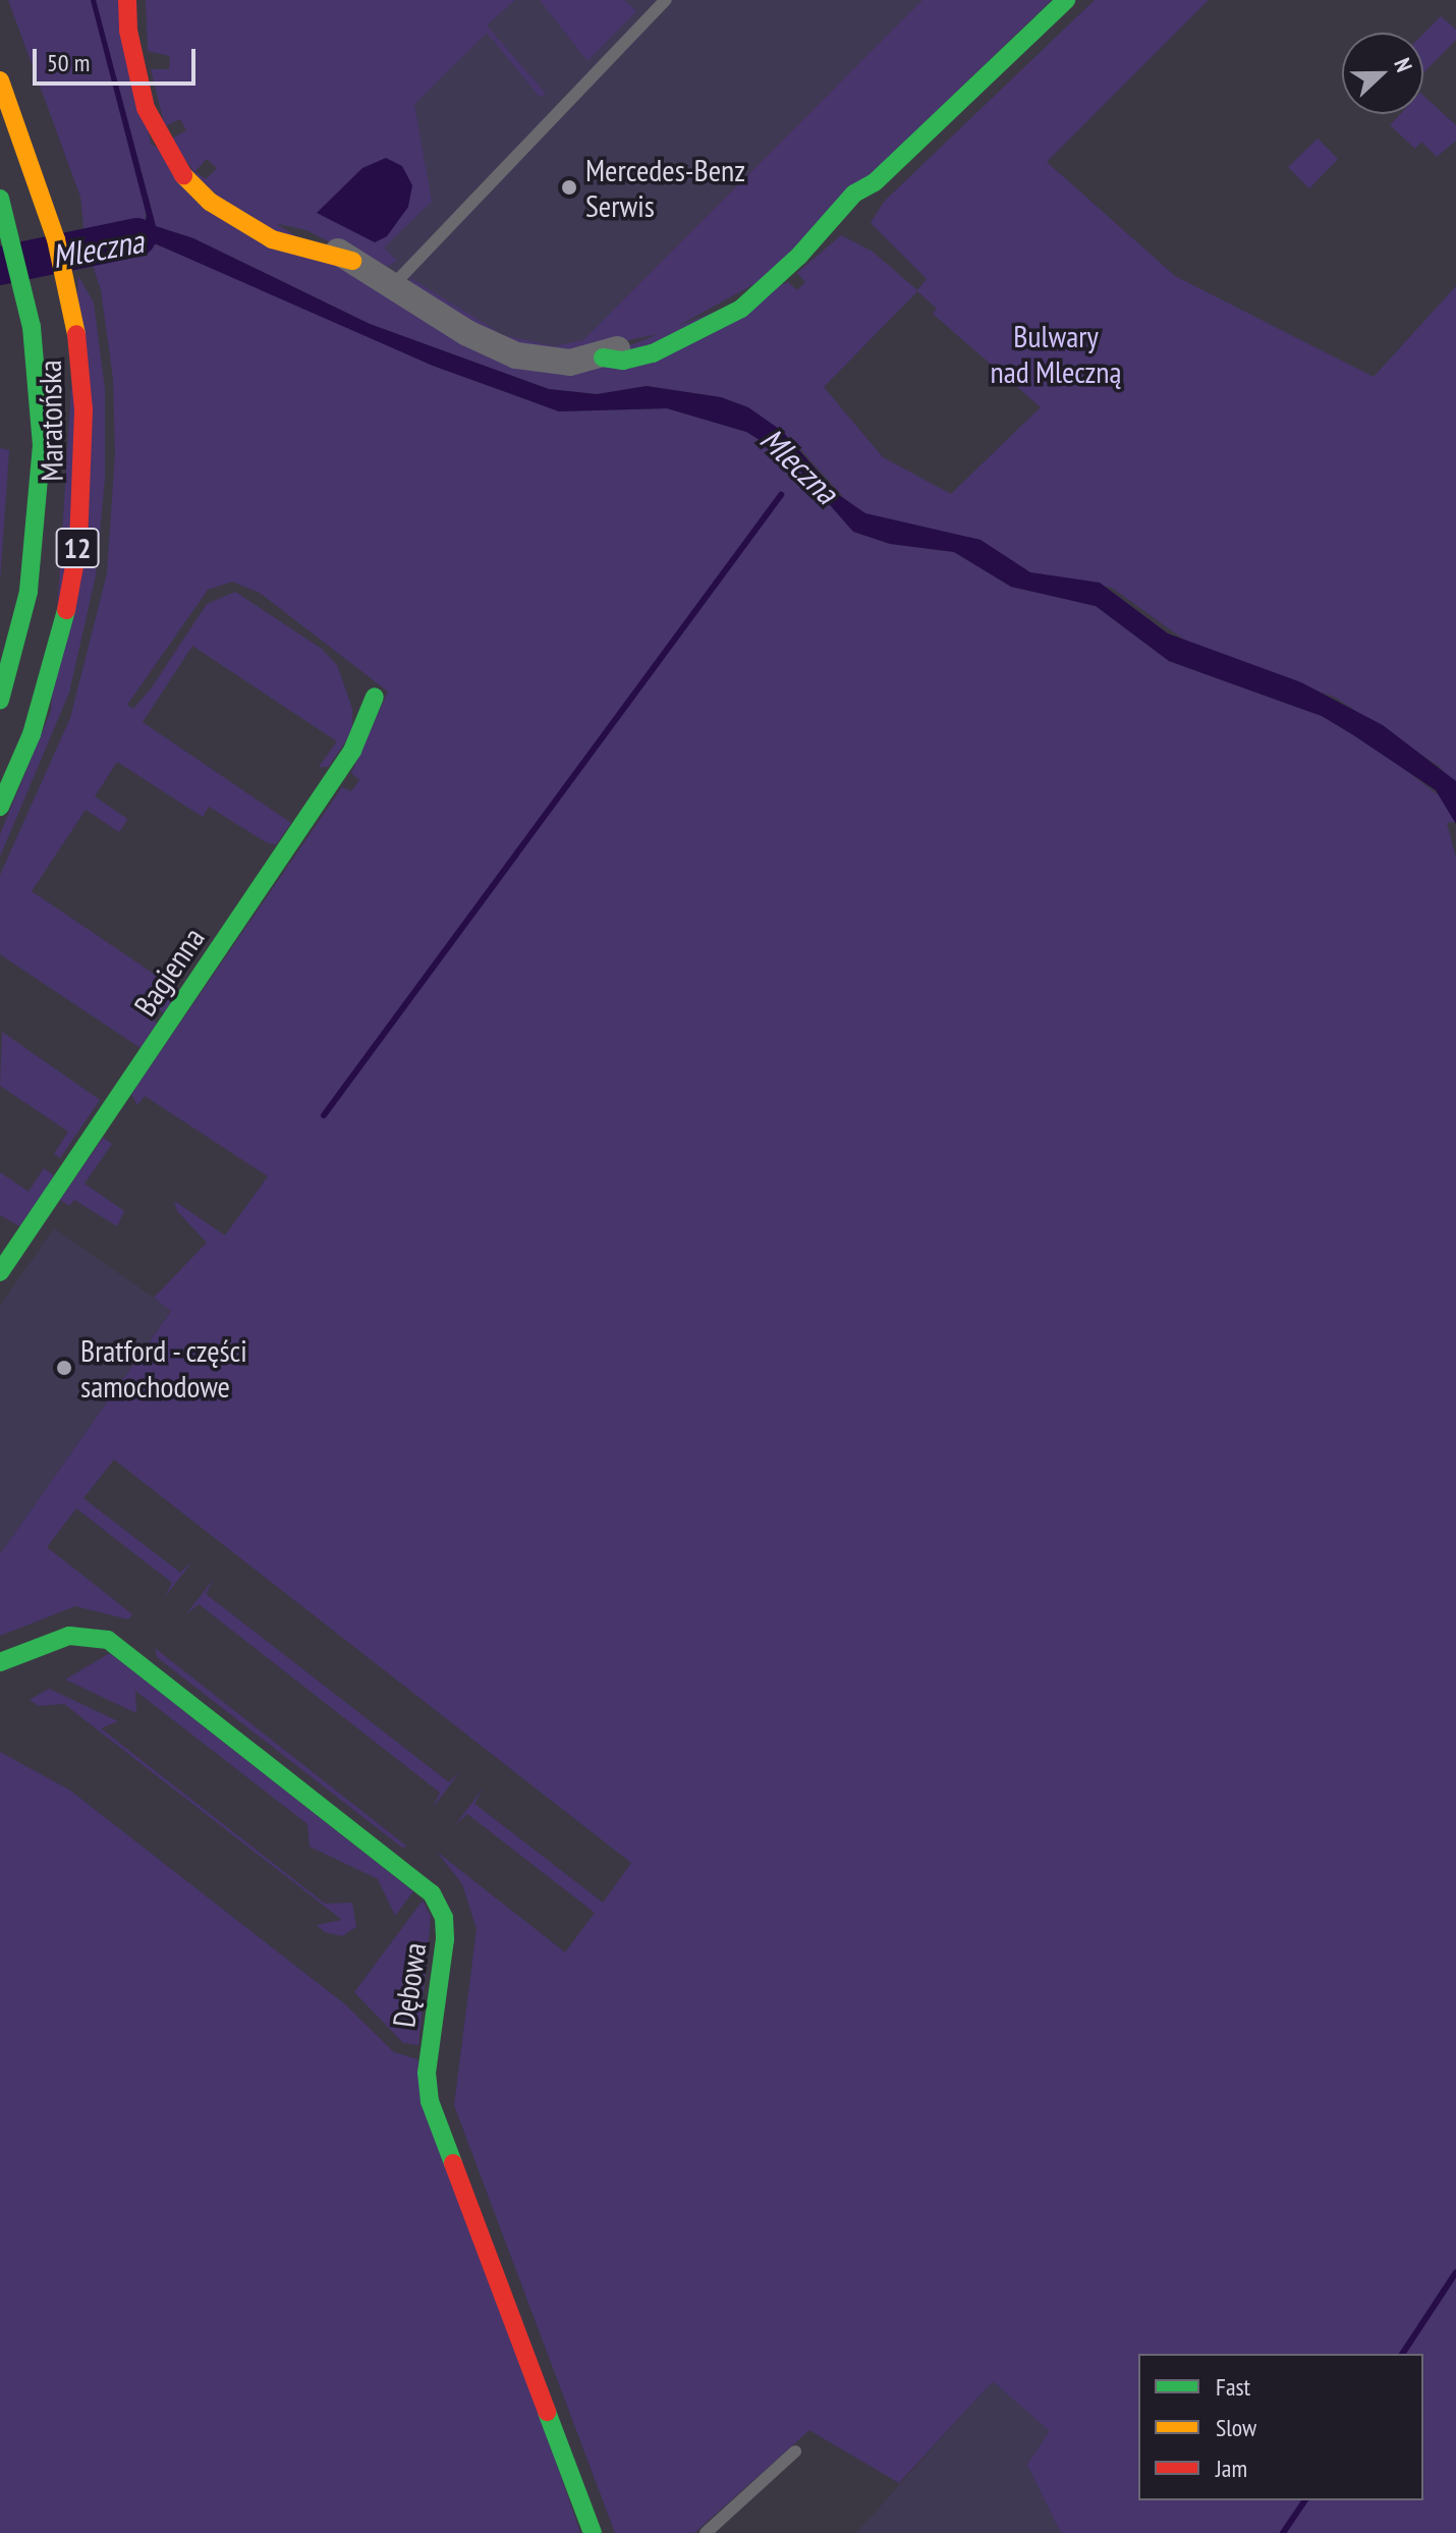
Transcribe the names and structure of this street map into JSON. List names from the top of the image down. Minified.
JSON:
{"streets":{"street":["Maratońska","12","Bagienna","Dębowa"]},"water":["Mleczna"],"parks":["Bulwary nad Mleczną"],"places":["Mercedes-Benz Serwis","Bratford - części samochodowe"],"legend":["Fast","Slow","Jam"],"scale_bar":"50 m","north":"right"}
